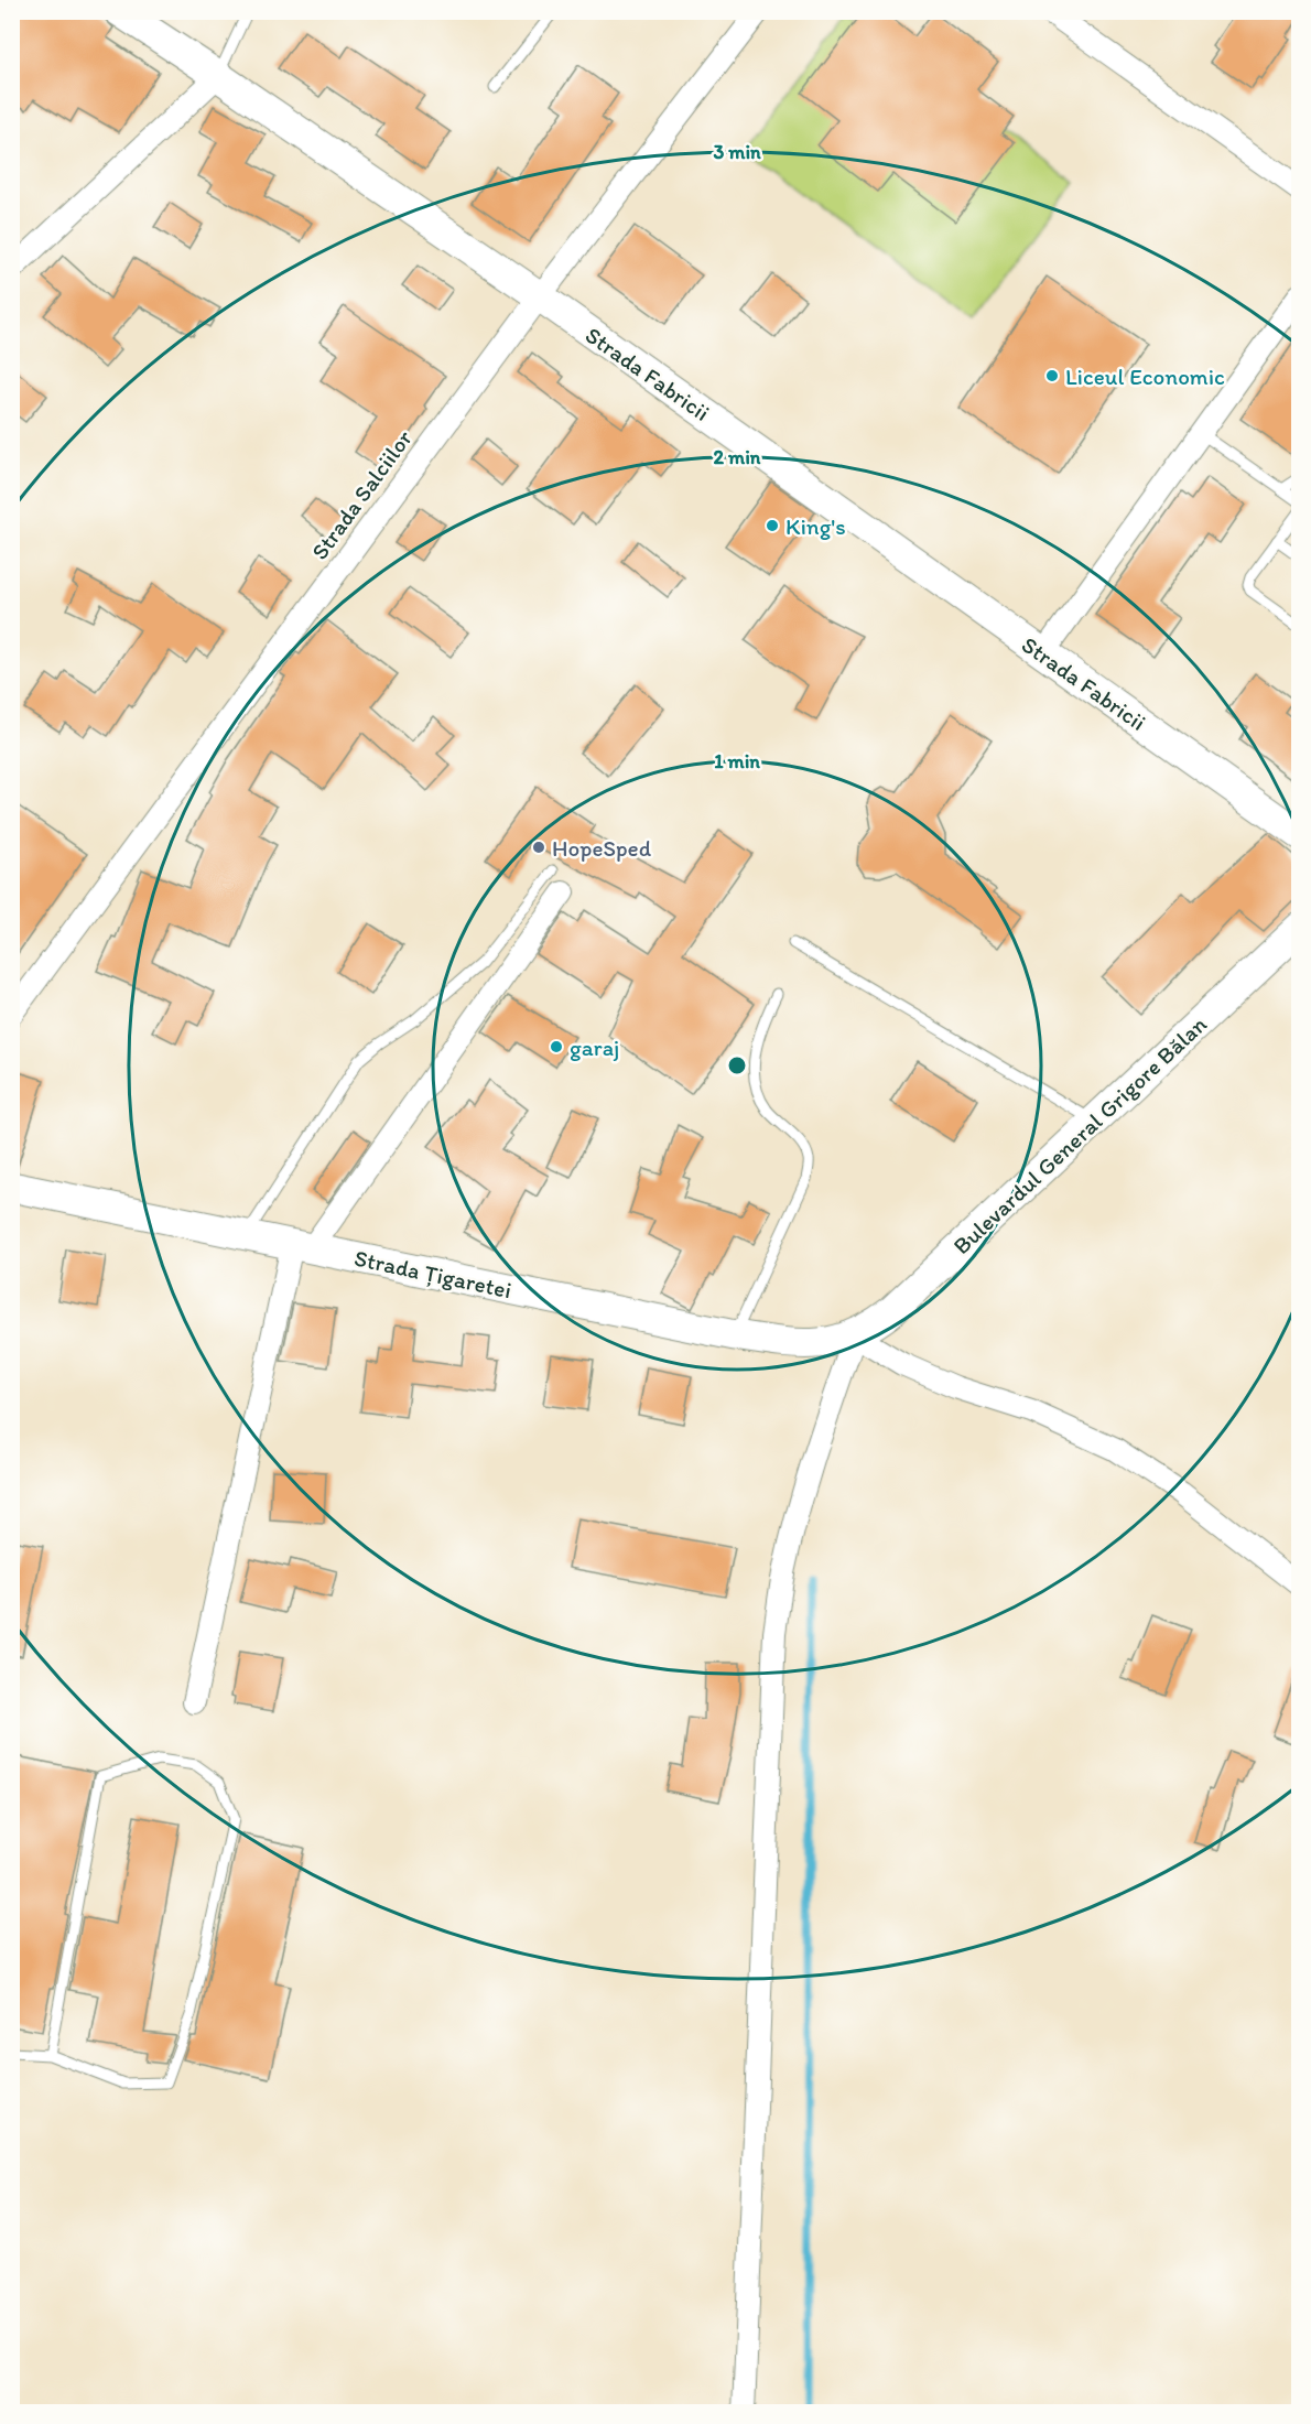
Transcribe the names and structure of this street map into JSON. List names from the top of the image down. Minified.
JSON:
{"streets":{"main road":["Strada Fabricii","Bulevardul General Grigore Bălan","Strada Țigaretei"],"street":["Strada Salciilor"]},"crossings":[["Strada Fabricii","Strada Salciilor"],["Bulevardul General Grigore Bălan","Strada Țigaretei"]],"places":["Liceul Economic","King's","HopeSped","garaj"],"rings":["3 min","2 min","1 min"]}
